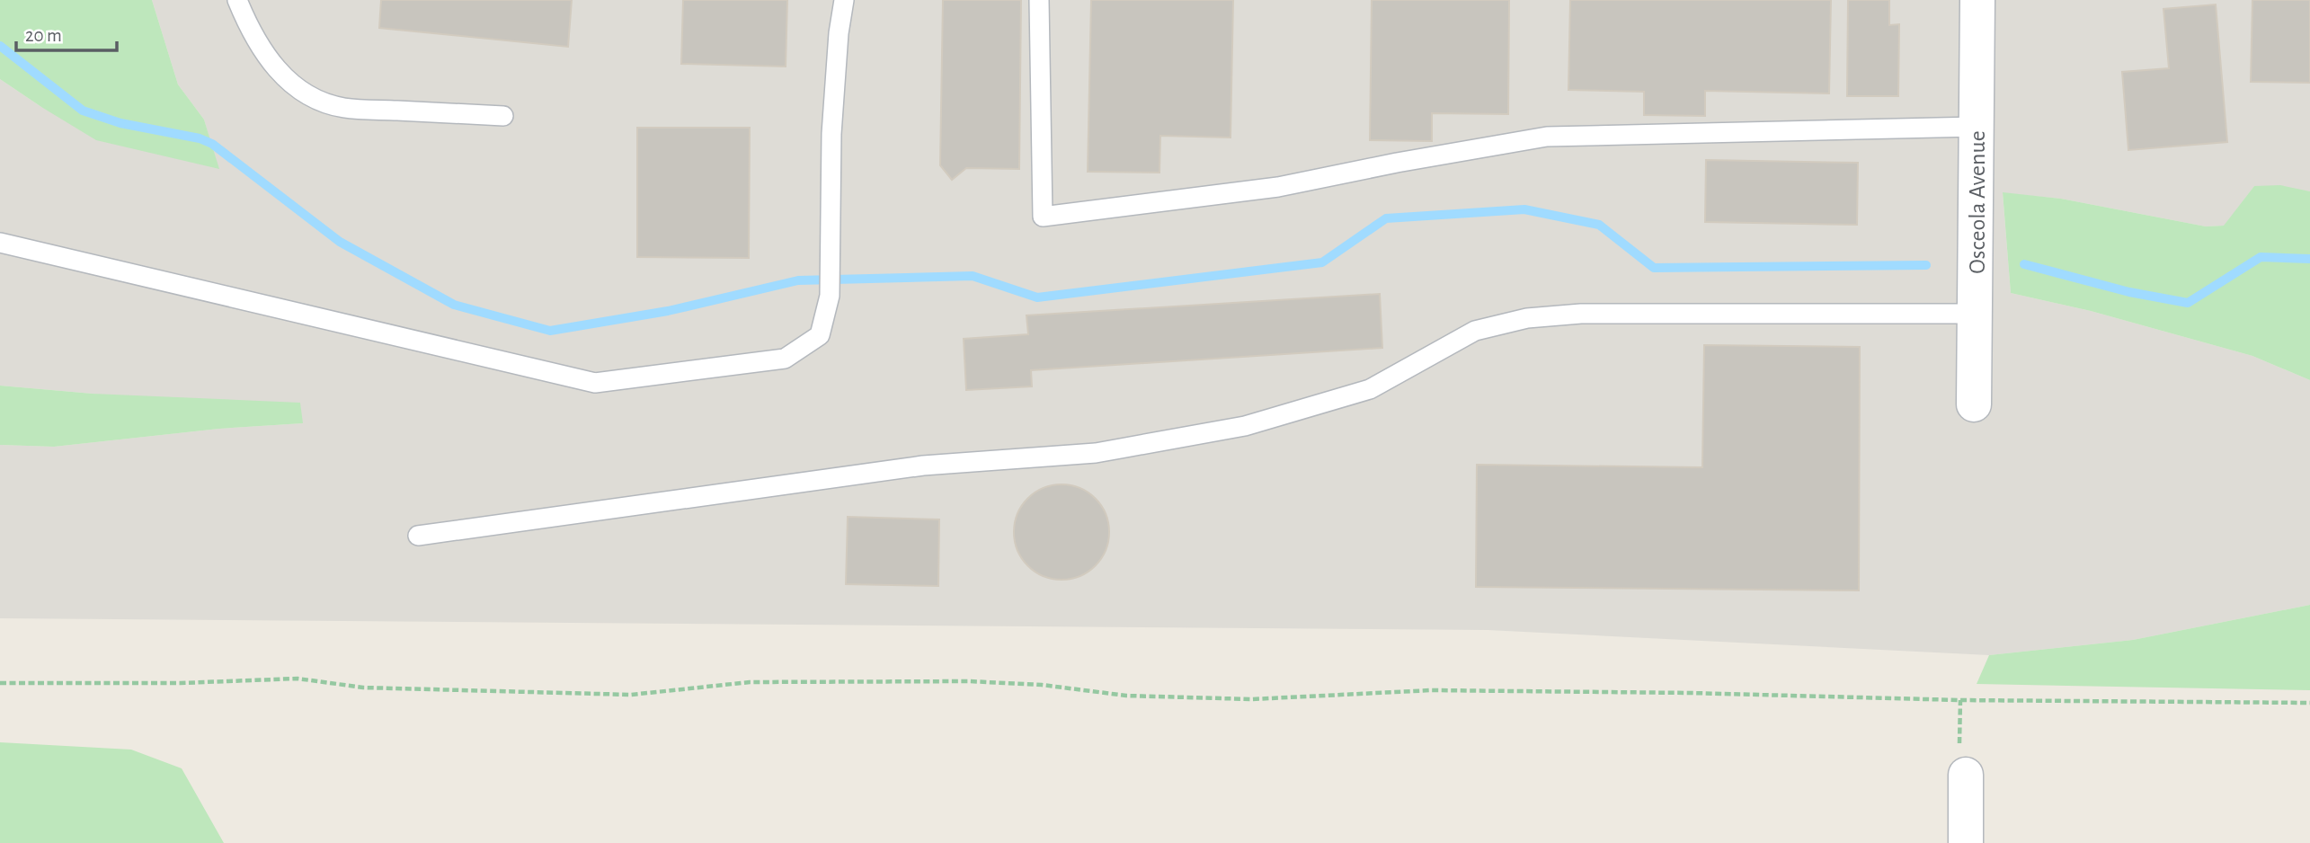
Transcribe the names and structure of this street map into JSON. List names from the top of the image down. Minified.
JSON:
{"streets":{"street":["Osceola Avenue"]},"scale_bar":"20 m"}
